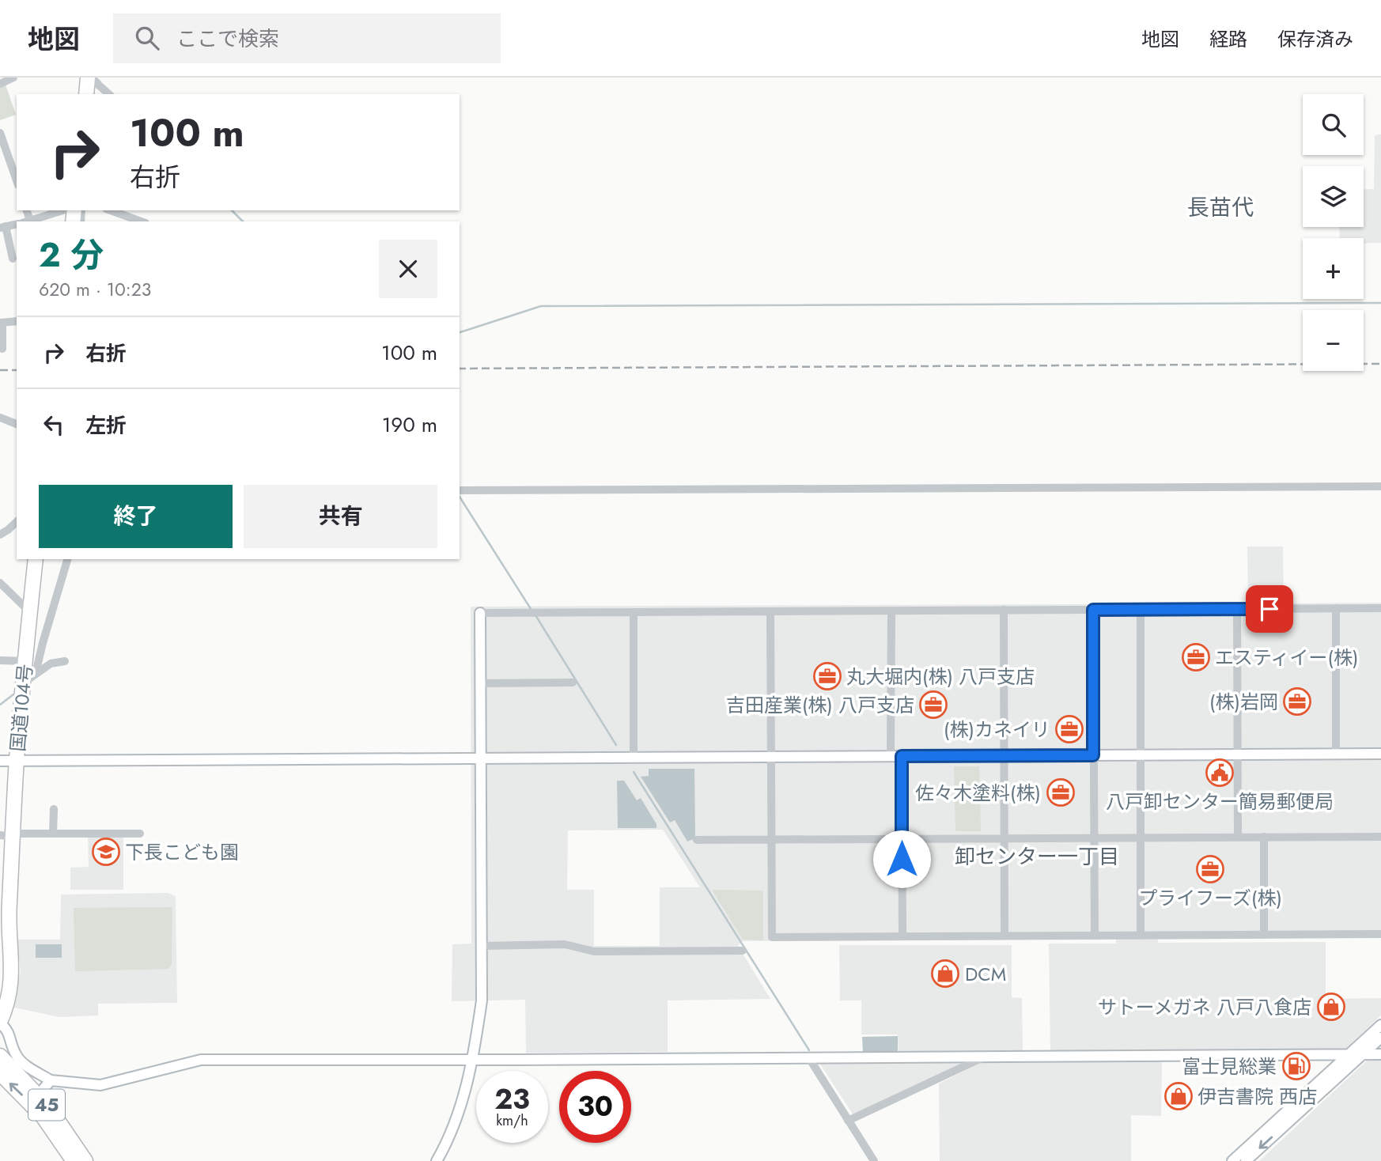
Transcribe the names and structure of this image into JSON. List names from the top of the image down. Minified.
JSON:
{"streets":{"highway":["国道104号","45"]},"districts":["長苗代","卸センター一丁目"],"places":{"office":["エスティイー(株)","丸大堀内(株) 八戸支店","(株)岩岡","吉田産業(株) 八戸支店","(株)カネイリ","佐々木塗料(株)","プライフーズ(株)"],"public building":["八戸卸センター簡易郵便局"],"school or university":["下長こども園"],"shop":["DCM","サトーメガネ 八戸八食店","伊吉書院 西店"],"fuel station":["富士見総業"]},"page":{"header":"地図","search":"ここで検索","nav":["地図","経路","保存済み"],"map_buttons":["+","−"],"turn":["100 m","右折"],"heading":["2 分","620 m · 10:23"],"list":[{"name":"右折","value":"100 m"},{"name":"左折","value":"190 m"}],"buttons":["終了","共有"],"speed":"23 km/h","limit":"30"}}
